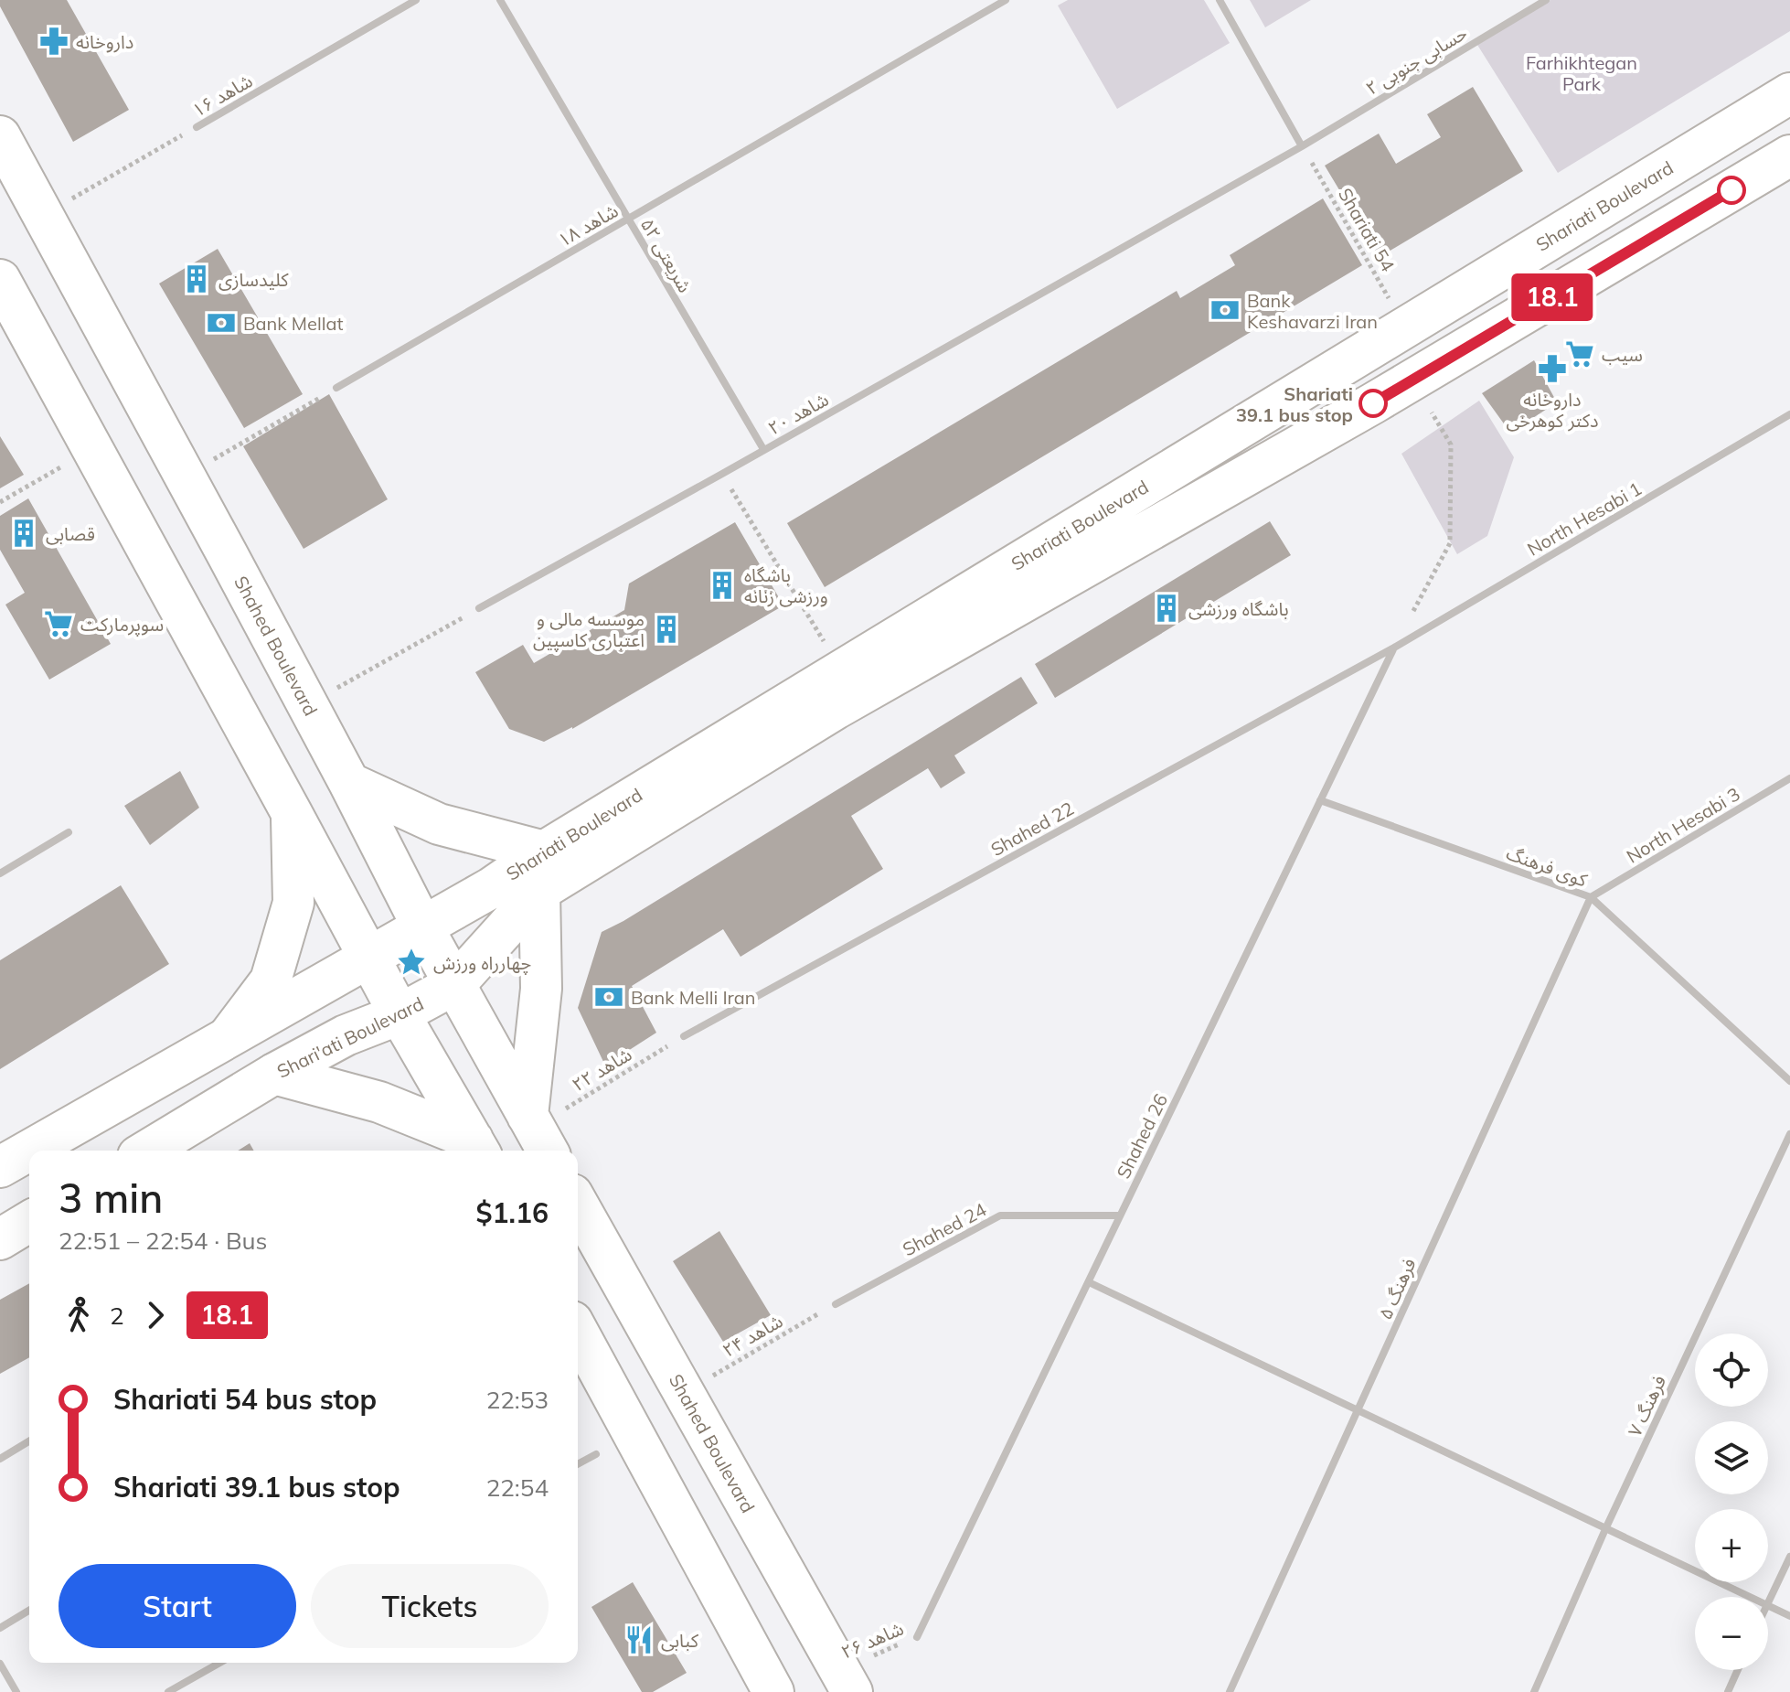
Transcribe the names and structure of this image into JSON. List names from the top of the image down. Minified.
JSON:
{"streets":{"main road":["Shariati Boulevard","Shahed Boulevard","Shari'ati Boulevard"],"street":["حسابی جنوبی ۲","شاهد ۱۶","شاهد ۱۸","شریعتی ۵۲","شاهد ۲۰","North Hesabi 1","North Hesabi 3","Shahed 22","کوی فرهنگ","Shahed 26","Shahed 24","فرهنگ ۵","فرهنگ ۷"],"path":["Shariati 54","شاهد ۲۲","شاهد ۲۴","شاهد ۲۶"]},"crossings":[["حسابی جنوبی ۲","Shariati 54"],["حسابی جنوبی ۲","شاهد ۲۰"],["شاهد ۱۶","Shahed Boulevard"],["Shariati Boulevard","Shariati 54"],["Shariati Boulevard","Shahed Boulevard"],["Shariati Boulevard","Shari'ati Boulevard"],["شاهد ۱۸","شریعتی ۵۲"],["Shariati 54","شاهد ۲۰"],["شریعتی ۵۲","شاهد ۲۰"],["North Hesabi 1","Shahed 22"],["North Hesabi 1","Shahed 26"],["Shahed Boulevard","Shari'ati Boulevard"],["Shahed Boulevard","شاهد ۲۲"],["Shahed Boulevard","شاهد ۲۴"],["Shahed Boulevard","شاهد ۲۶"],["North Hesabi 3","کوی فرهنگ"],["North Hesabi 3","فرهنگ ۵"],["Shahed 22","شاهد ۲۲"],["Shahed 22","Shahed 26"],["کوی فرهنگ","Shahed 26"],["کوی فرهنگ","فرهنگ ۵"],["Shahed 26","Shahed 24"],["Shahed 26","شاهد ۲۶"],["Shahed 24","شاهد ۲۴"]],"parks":["Farhikhtegan Park"],"places":{"pharmacy":["داروخانه","داروخانه دکتر کوهرخی"],"building":["کلیدسازی","قصابی","باشگاه ورزشی زنانه","باشگاه ورزشی","موسسه مالی و اعتباری کاسپین"],"bank":["Bank Keshavarzi Iran","Bank Mellat","Bank Melli Iran"],"supermarket":["سیب","سوپرمارکت"],"other":["Shariati 39.1 bus stop"],"place":["چهارراه ورزش"],"restaurant":["کبابی"]},"lines":["bus line 18.1"],"page":{"on_map":"18.1","heading":["3 min","22:51 – 22:54 · Bus","$1.16"],"legs":["2","18.1"],"map_buttons":["+","−"],"list":[{"name":"Shariati 54 bus stop","value":"22:53"},{"name":"Shariati 39.1 bus stop","value":"22:54"}],"buttons":["Start","Tickets"]}}
